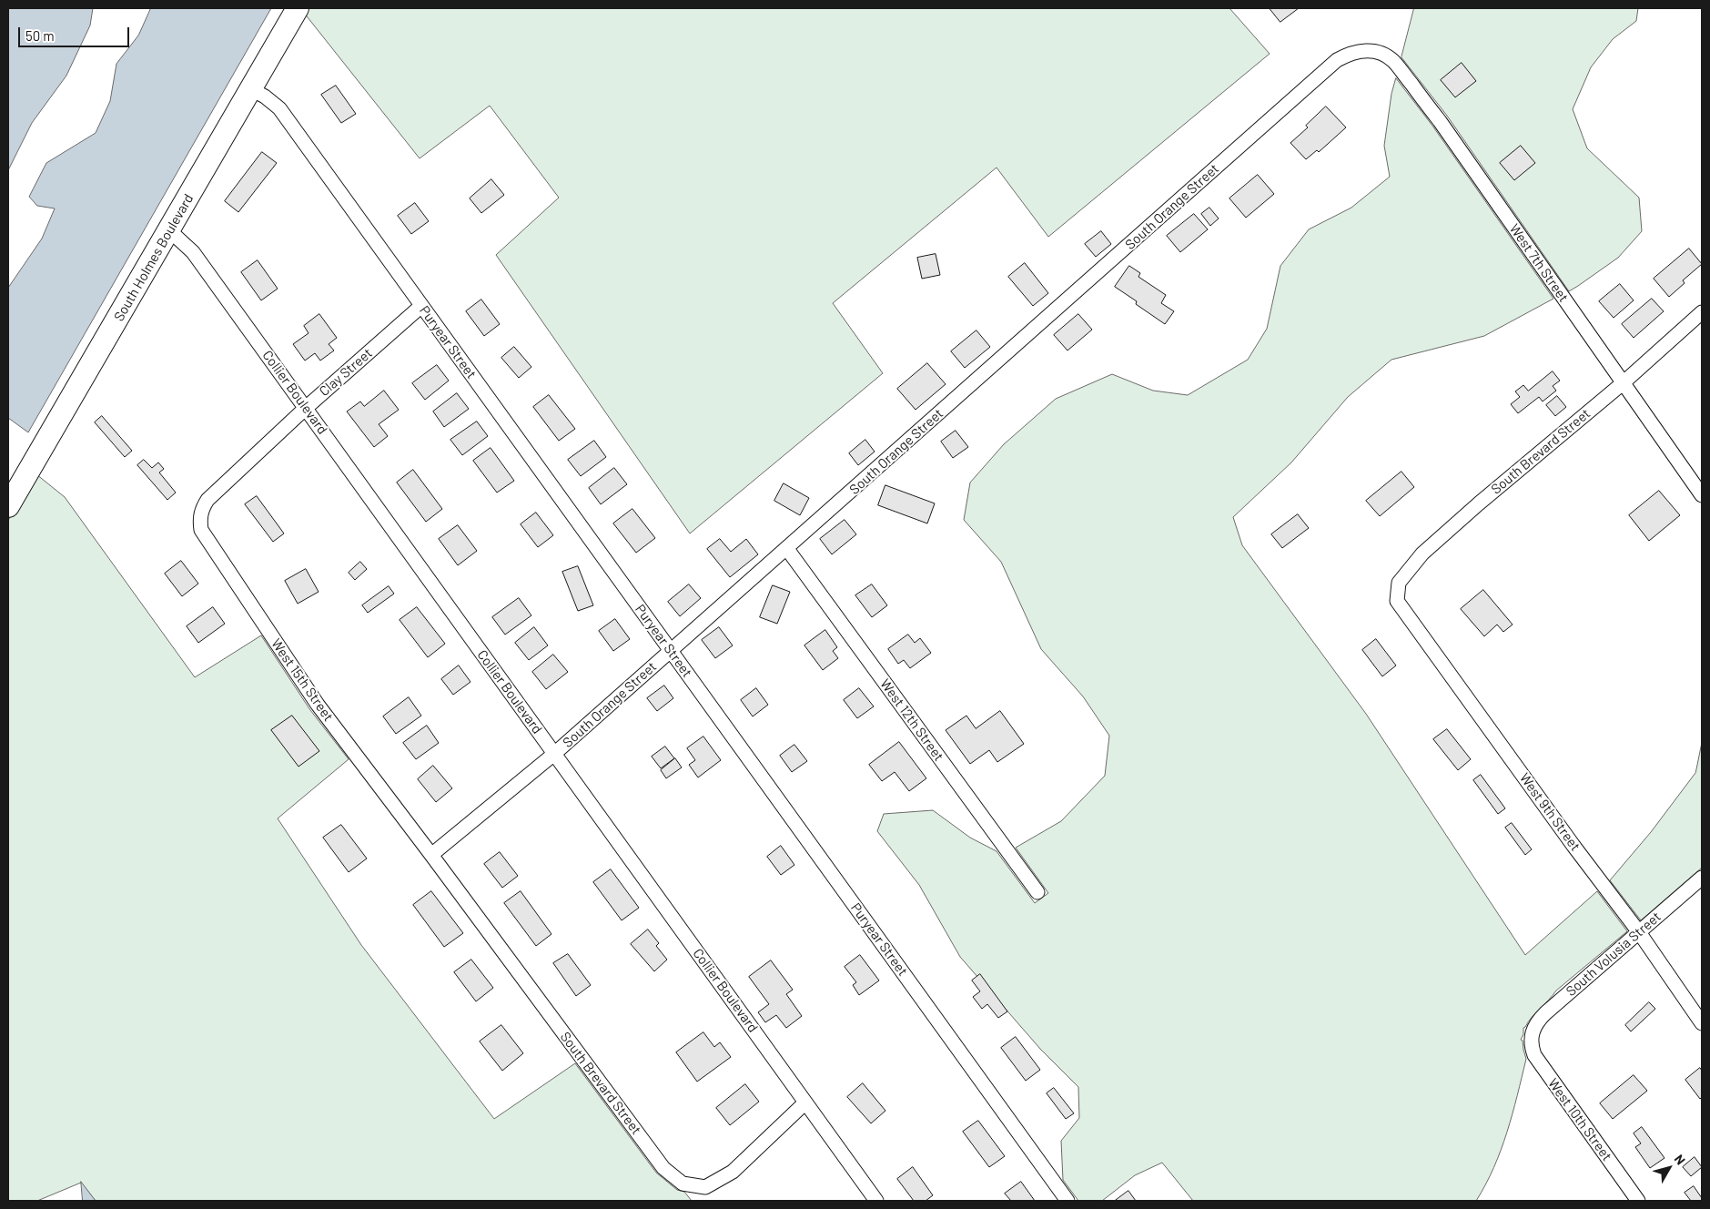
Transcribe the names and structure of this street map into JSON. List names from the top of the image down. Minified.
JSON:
{"streets":{"main road":["South Holmes Boulevard"],"street":["South Orange Street","West 7th Street","Puryear Street","Clay Street","Collier Boulevard","South Brevard Street","West 15th Street","West 12th Street","West 9th Street","South Volusia Street","West 10th Street"]},"crossings":[["South Orange Street","West 7th Street"],["South Orange Street","Puryear Street"],["South Orange Street","Collier Boulevard"],["South Orange Street","South Brevard Street"],["South Orange Street","West 15th Street"],["South Orange Street","West 12th Street"],["South Holmes Boulevard","Puryear Street"],["South Holmes Boulevard","Collier Boulevard"],["West 7th Street","South Brevard Street"],["Puryear Street","Clay Street"],["Clay Street","Collier Boulevard"],["Clay Street","West 15th Street"],["Collier Boulevard","South Brevard Street"],["South Brevard Street","West 15th Street"],["South Brevard Street","West 9th Street"],["West 9th Street","South Volusia Street"],["South Volusia Street","West 10th Street"]],"scale_bar":"50 m","north":"top right"}
